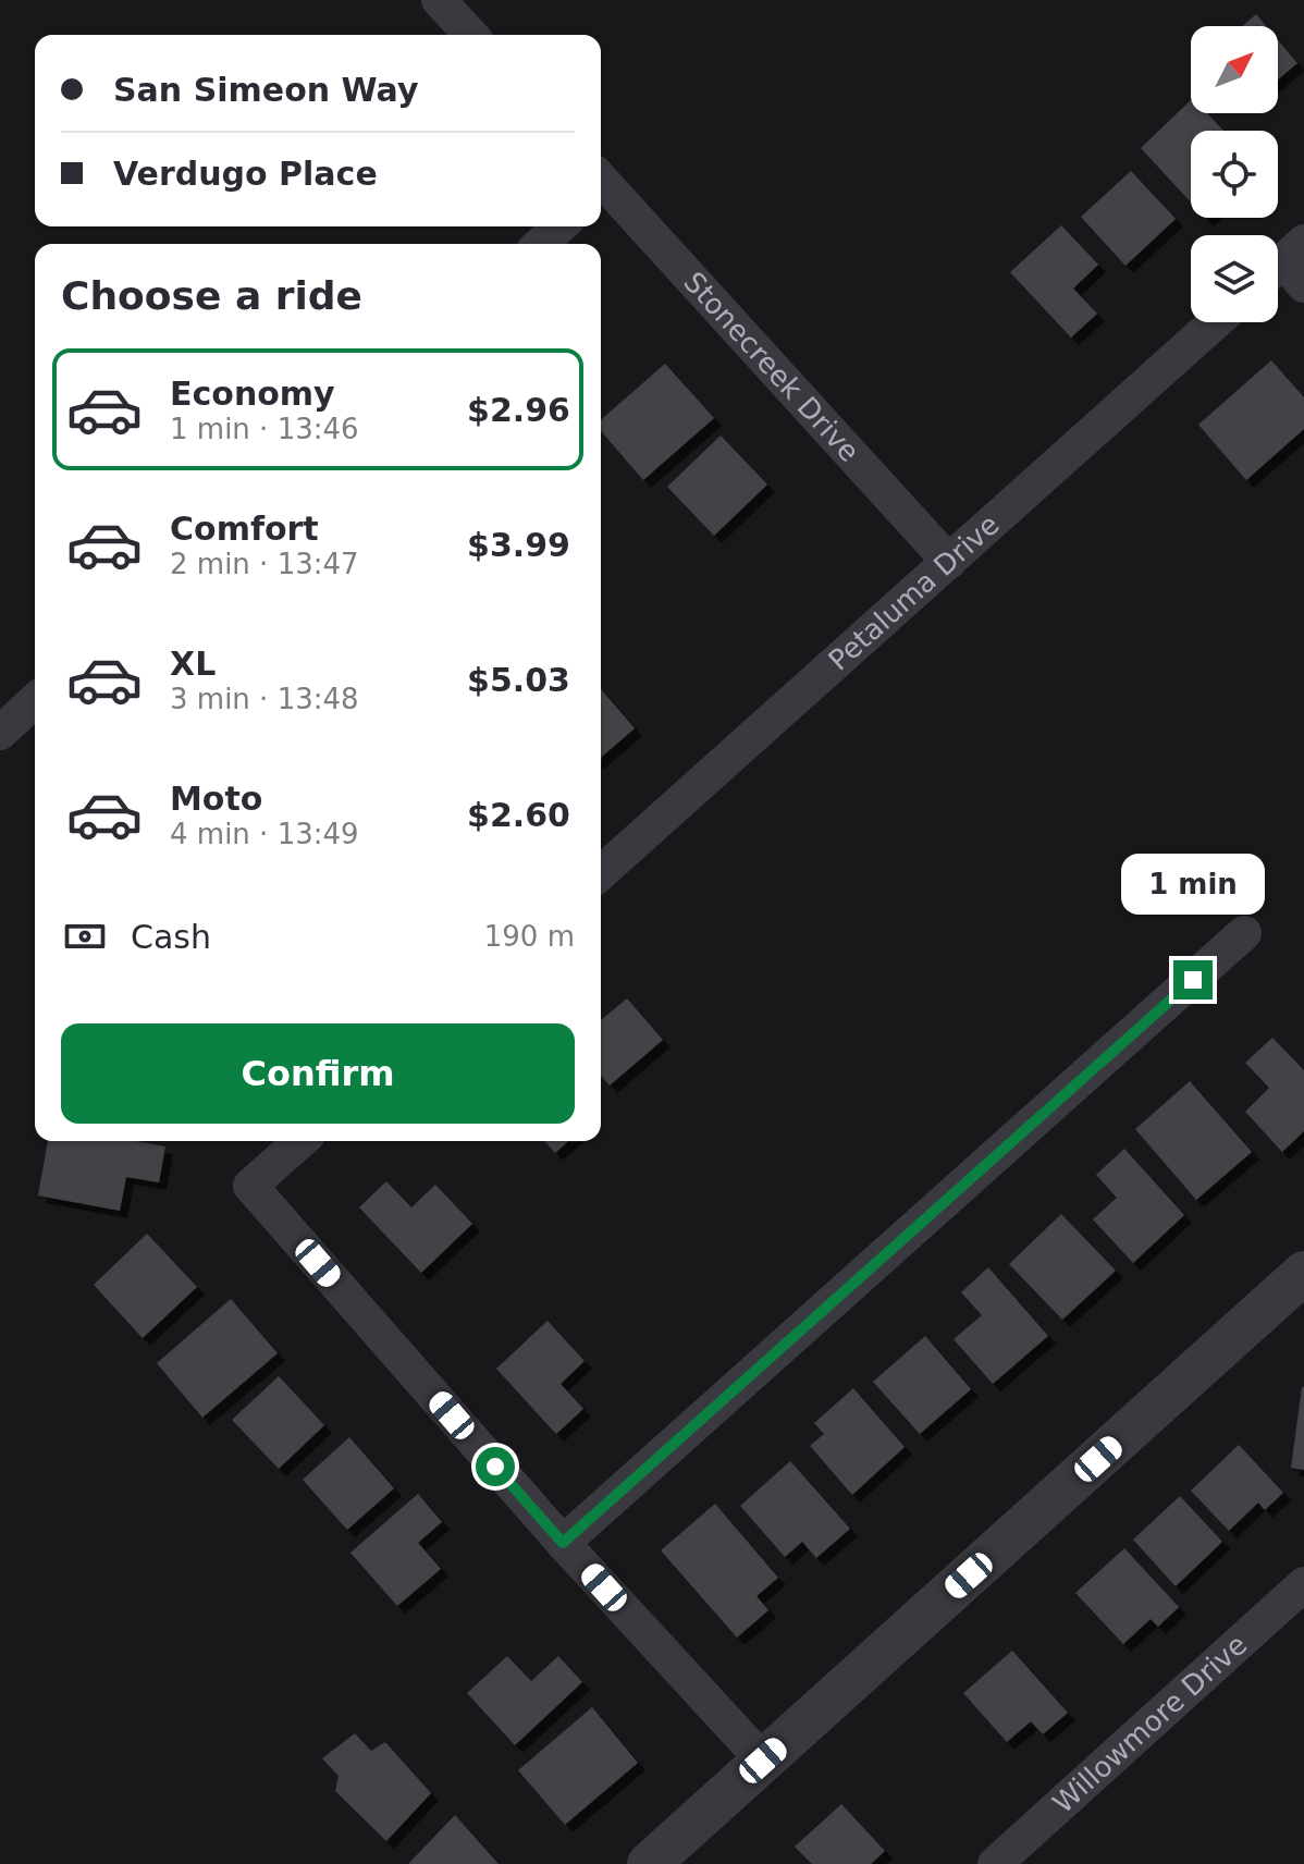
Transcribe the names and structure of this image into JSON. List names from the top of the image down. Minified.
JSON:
{"streets":{"street":["Stonecreek Drive","Petaluma Drive","Willowmore Drive"]},"crossings":[["Stonecreek Drive","Petaluma Drive"]],"north":"top right","page":{"banner":["San Simeon Way","Verdugo Place"],"heading":"Choose a ride","list":[{"name":"Economy","note":"1 min · 13:46","value":"$2.96"},{"name":"Comfort","note":"2 min · 13:47","value":"$3.99"},{"name":"XL","note":"3 min · 13:48","value":"$5.03"},{"name":"Moto","note":"4 min · 13:49","value":"$2.60"}],"bubble":"1 min","pay":["Cash","190 m"],"buttons":"Confirm"}}
